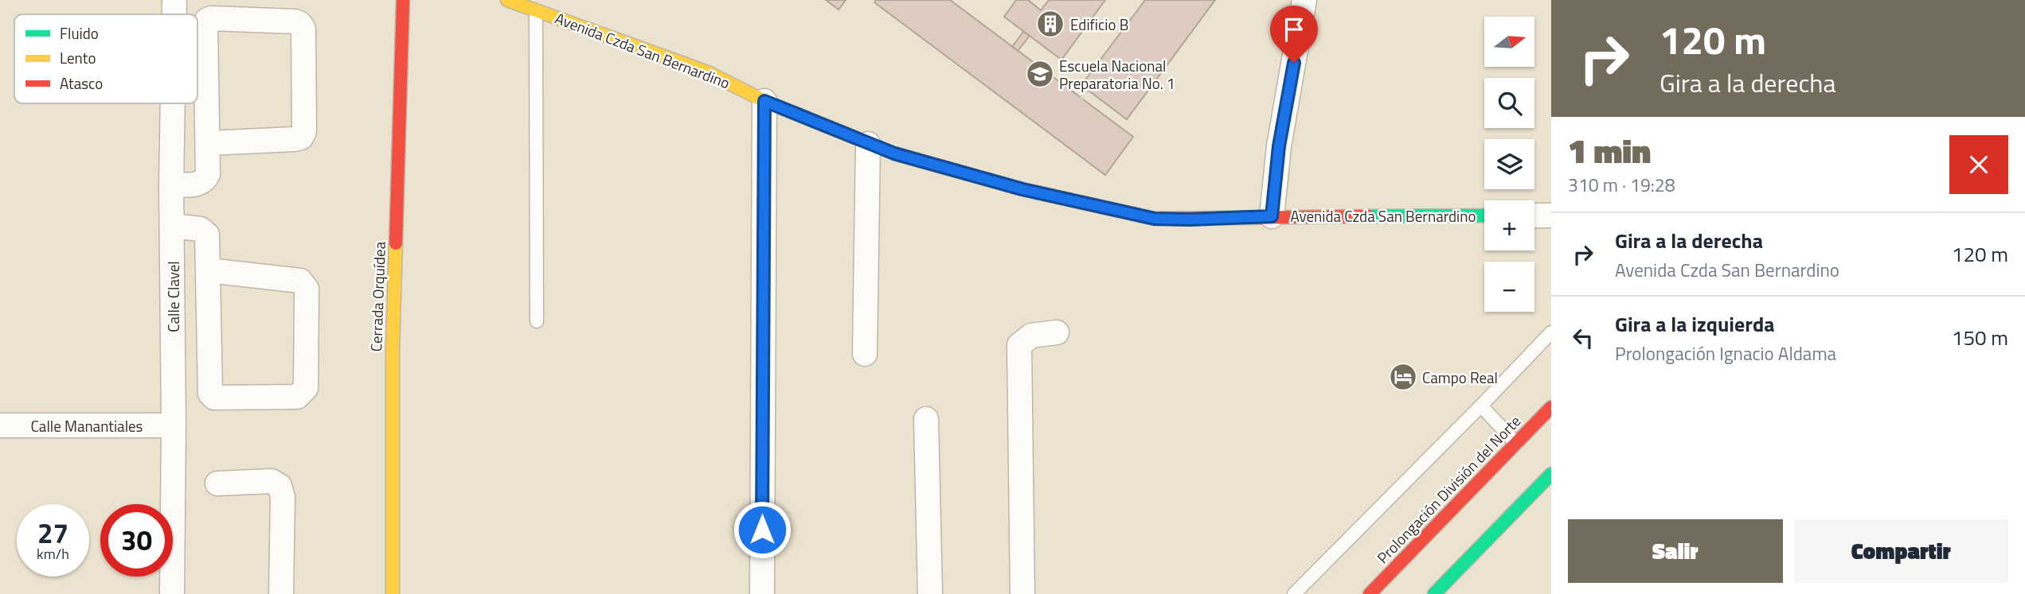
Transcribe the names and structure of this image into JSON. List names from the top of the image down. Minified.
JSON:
{"streets":{"street":["Avenida Czda San Bernardino","Calle Clavel","Cerrada Orquídea","Calle Manantiales","Prolongación División del Norte"]},"crossings":[["Calle Clavel","Calle Manantiales"]],"places":{"building":["Edificio B"],"school or university":["Escuela Nacional Preparatoria No. 1"],"hotel":["Campo Real"]},"legend":["Fluido","Lento","Atasco"],"north":"right","page":{"turn":["120 m","Gira a la derecha"],"map_buttons":["+","−"],"heading":["1 min","310 m · 19:28"],"list":[{"name":"Gira a la derecha","note":"Avenida Czda San Bernardino","value":"120 m"},{"name":"Gira a la izquierda","note":"Prolongación Ignacio Aldama","value":"150 m"}],"speed":"27 km/h","limit":"30","buttons":["Salir","Compartir"]}}
